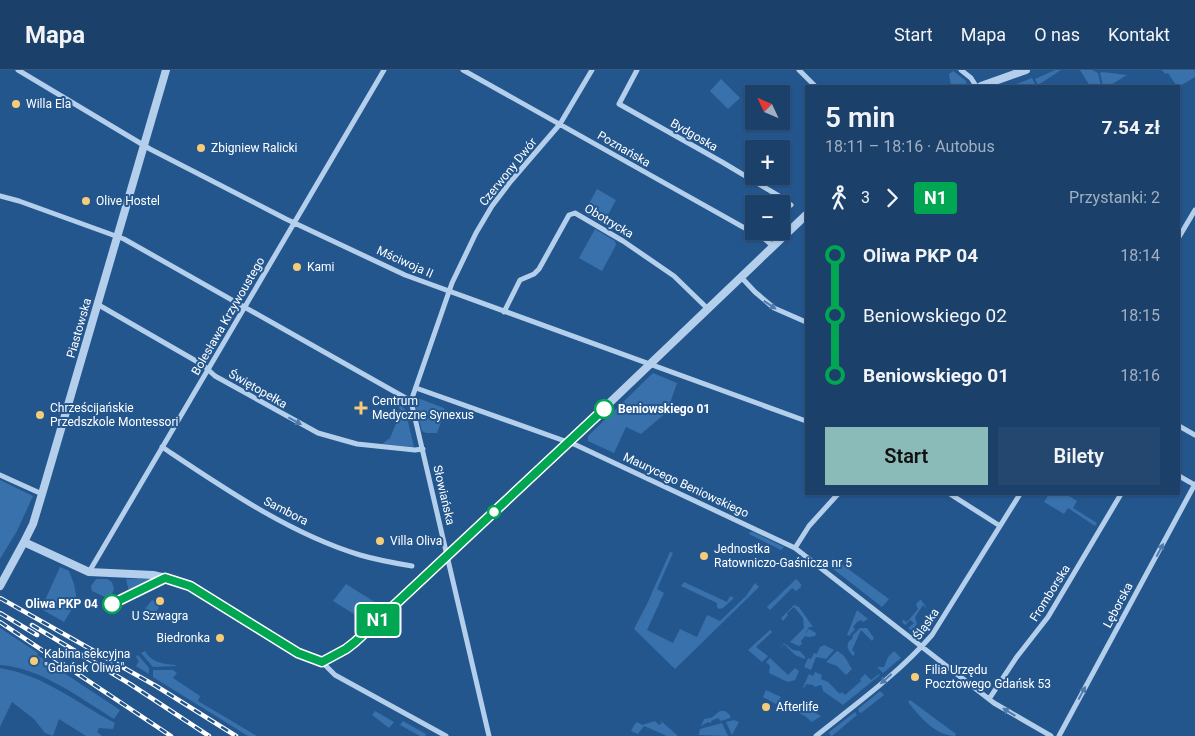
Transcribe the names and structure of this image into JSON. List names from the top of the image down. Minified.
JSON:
{"streets":{"street":["Bydgoska","Poznańska","Czerwony Dwór","Obotrycka","Mściwoja II","Bolesława Krzywoustego","Piastowska","Świętopełka","Maurycego Beniowskiego","Słowiańska","Sambora","Fromborska","Lęborska","Śląska"]},"crossings":[["Poznańska","Czerwony Dwór"],["Czerwony Dwór","Mściwoja II"],["Obotrycka","Mściwoja II"],["Mściwoja II","Bolesława Krzywoustego"],["Mściwoja II","Piastowska"],["Bolesława Krzywoustego","Świętopełka"],["Bolesława Krzywoustego","Sambora"],["Piastowska","Świętopełka"],["Świętopełka","Słowiańska"],["Maurycego Beniowskiego","Fromborska"],["Maurycego Beniowskiego","Śląska"]],"one_way":["Świętopełka","Lęborska","Śląska"],"places":{"other":["Willa Ela","Zbigniew Ralicki","Olive Hostel","Kami","Beniowskiego 01","Chrześcijańskie Przedszkole Montessori","Villa Oliva","Jednostka Ratowniczo-Gaśnicza nr 5","U Szwagra","Oliwa PKP 04","Biedronka","Kabina sekcyjna \"Gdańsk Oliwa\"","Filia Urzędu Pocztowego Gdańsk 53","Afterlife"],"health":["Centrum Medyczne Synexus"]},"lines":["bus line N1"],"north":"top left","page":{"header":"Mapa","nav":["Start","Mapa","O nas","Kontakt"],"on_map":"N1","map_buttons":["+","−"],"heading":["5 min","18:11 – 18:16 · Autobus","7.54 zł"],"legs":["3","N1","Przystanki: 2"],"list":[{"name":"Oliwa PKP 04","value":"18:14"},{"name":"Beniowskiego 02","value":"18:15"},{"name":"Beniowskiego 01","value":"18:16"}],"buttons":["Start","Bilety"]}}
